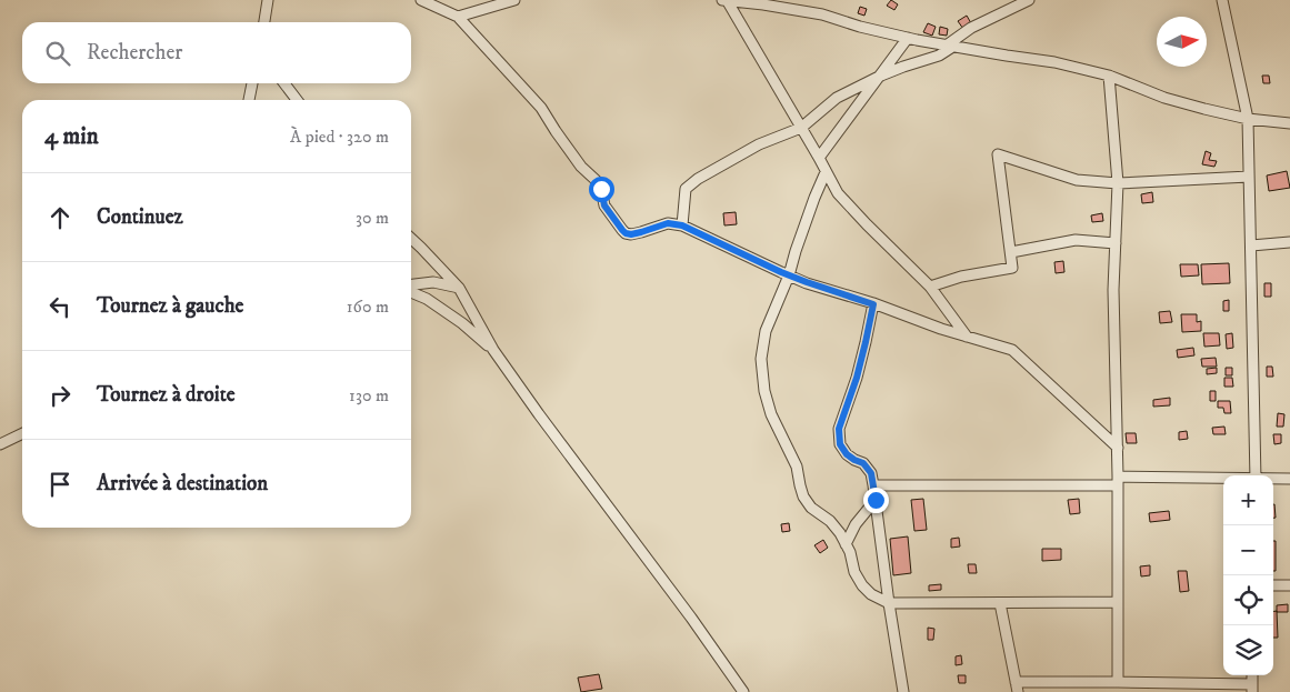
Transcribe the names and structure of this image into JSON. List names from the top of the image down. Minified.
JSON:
{"north":"right","page":{"search":"Rechercher","heading":["4 min","À pied · 320 m"],"list":[["Continuez","30 m"],["Tournez à gauche","160 m"],["Tournez à droite","130 m"],"Arrivée à destination"],"map_buttons":["+","−"]}}
